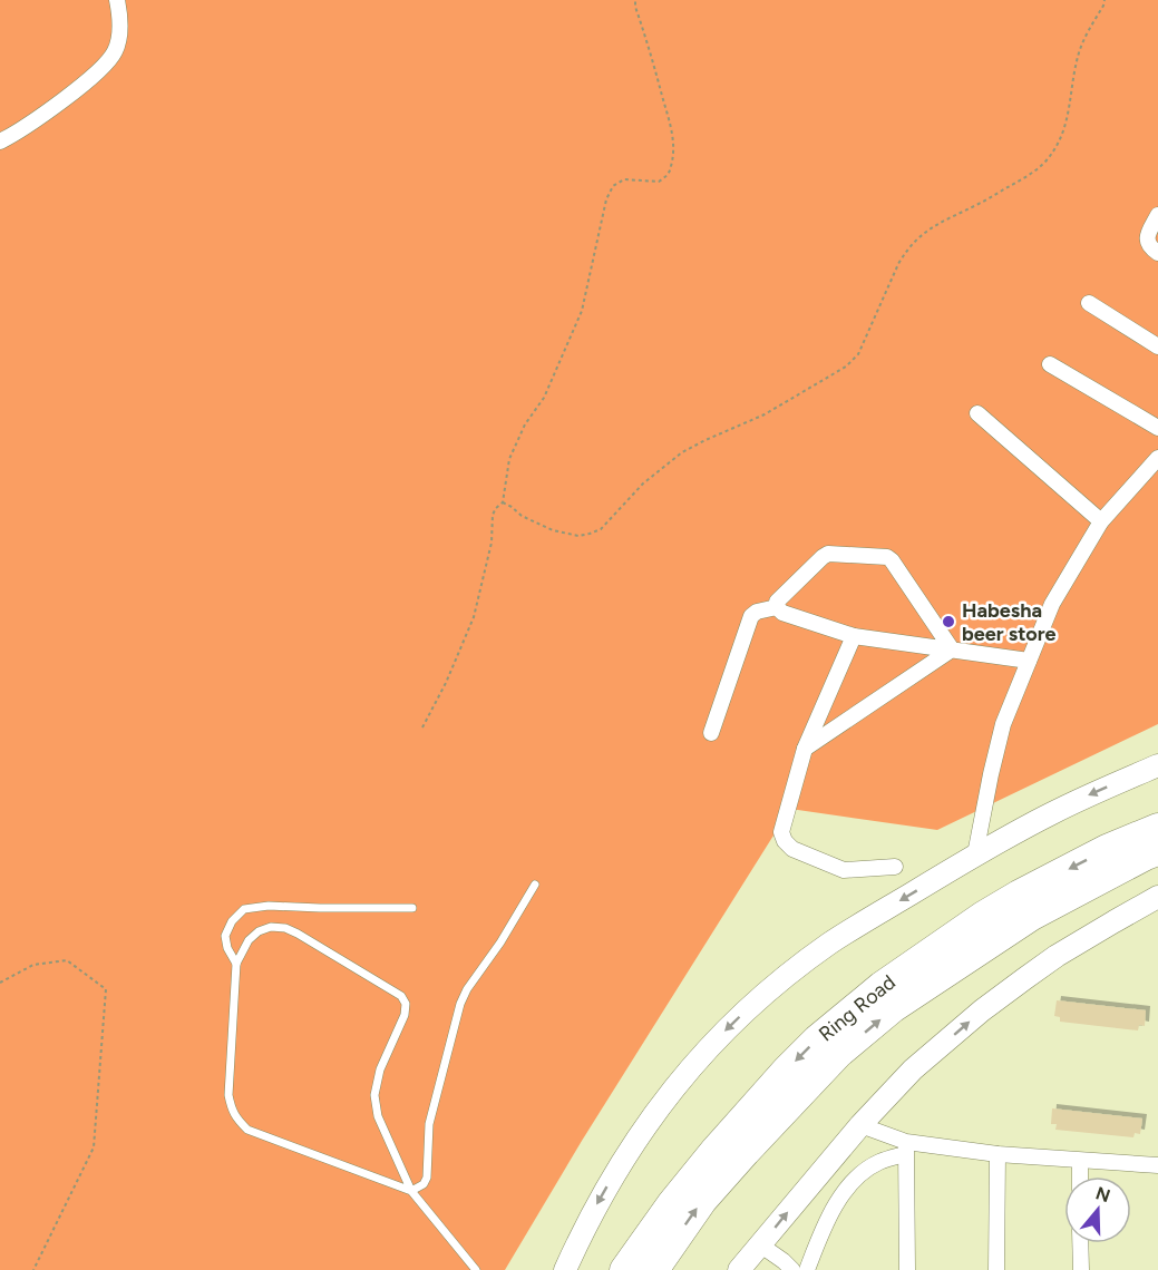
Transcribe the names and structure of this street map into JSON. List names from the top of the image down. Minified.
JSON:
{"streets":{"highway":["Ring Road"]},"places":["Habesha beer store"],"north":"top"}
